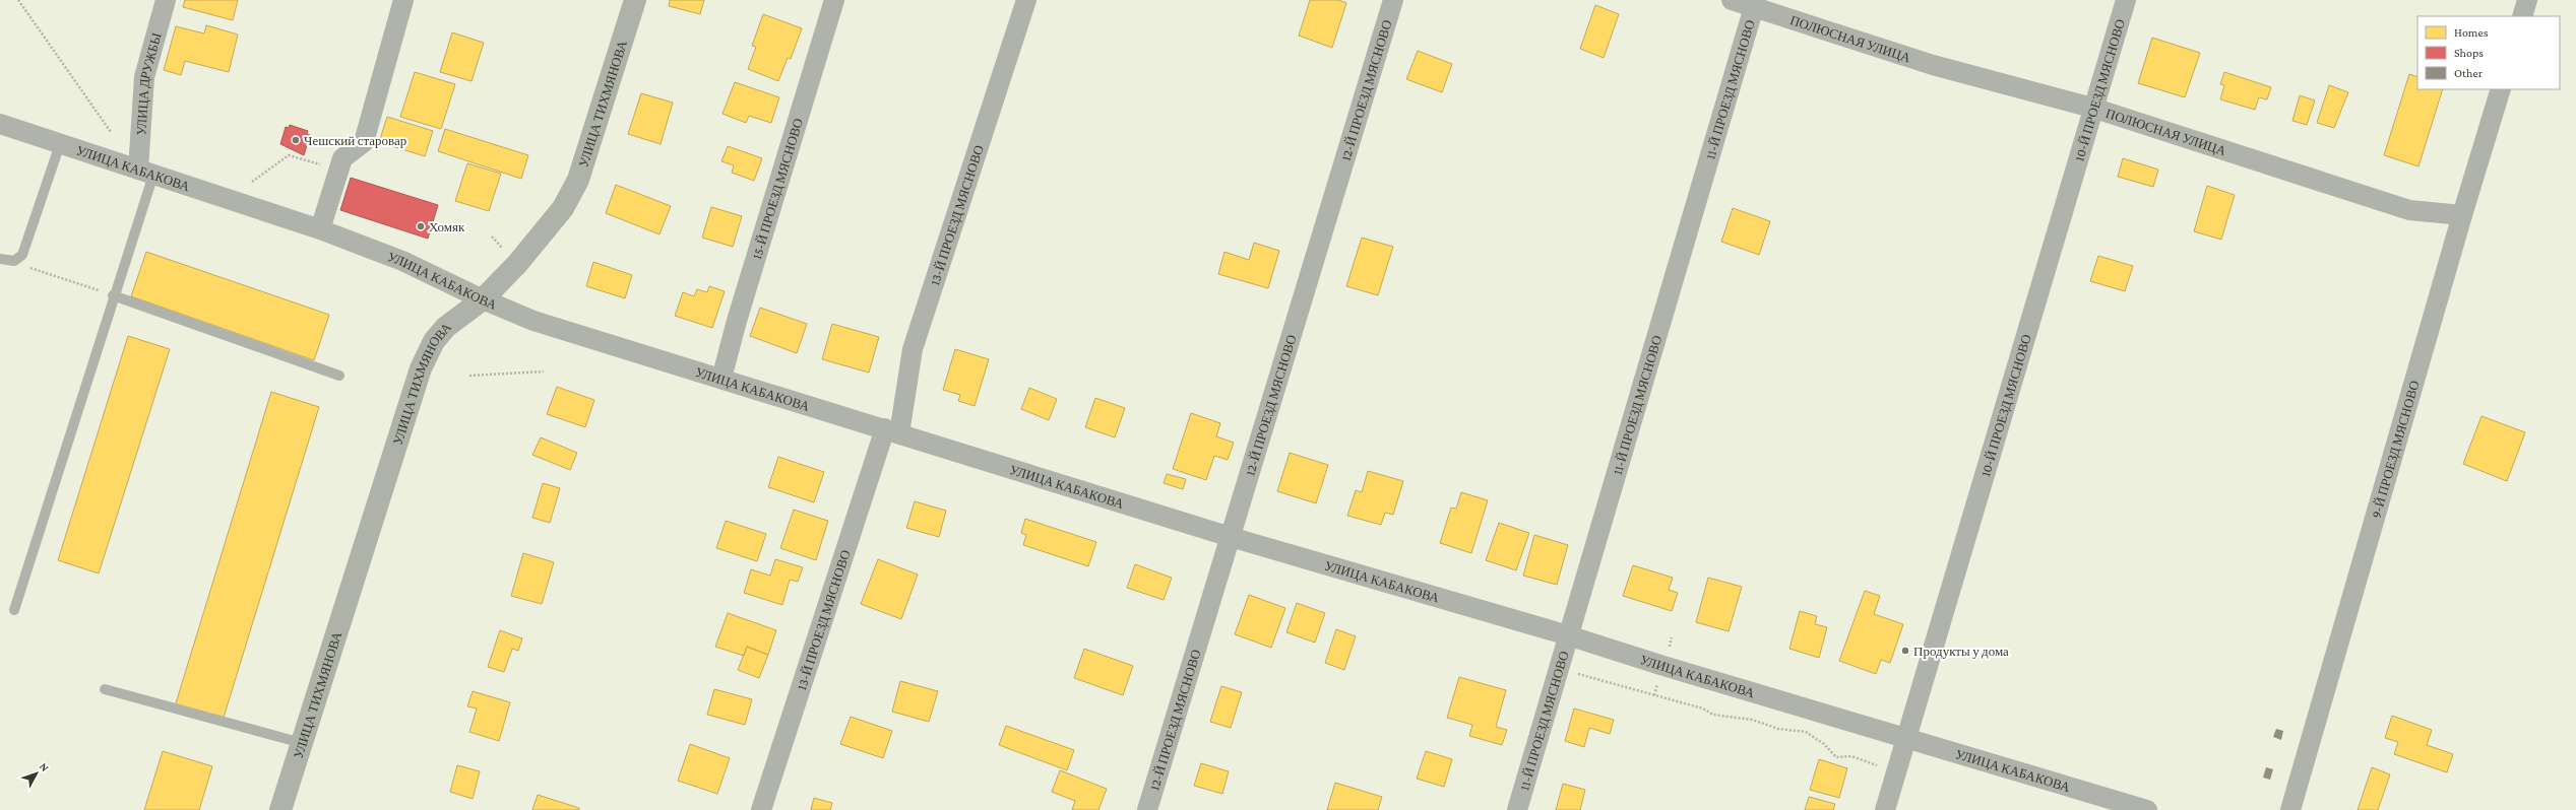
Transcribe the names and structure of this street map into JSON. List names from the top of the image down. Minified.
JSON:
{"streets":{"street":["ПОЛЮСНАЯ УЛИЦА","УЛИЦА ДРУЖБЫ","11-Й ПРОЕЗД МЯСНОВО","10-Й ПРОЕЗД МЯСНОВО","12-Й ПРОЕЗД МЯСНОВО","УЛИЦА ТИХМЯНОВА","УЛИЦА КАБАКОВА","15-Й ПРОЕЗД МЯСНОВО","13-Й ПРОЕЗД МЯСНОВО","9-Й ПРОЕЗД МЯСНОВО"]},"crossings":[["ПОЛЮСНАЯ УЛИЦА","11-Й ПРОЕЗД МЯСНОВО"],["ПОЛЮСНАЯ УЛИЦА","10-Й ПРОЕЗД МЯСНОВО"],["ПОЛЮСНАЯ УЛИЦА","9-Й ПРОЕЗД МЯСНОВО"],["УЛИЦА ДРУЖБЫ","УЛИЦА КАБАКОВА"],["11-Й ПРОЕЗД МЯСНОВО","УЛИЦА КАБАКОВА"],["10-Й ПРОЕЗД МЯСНОВО","УЛИЦА КАБАКОВА"],["12-Й ПРОЕЗД МЯСНОВО","УЛИЦА КАБАКОВА"],["УЛИЦА ТИХМЯНОВА","УЛИЦА КАБАКОВА"],["УЛИЦА КАБАКОВА","15-Й ПРОЕЗД МЯСНОВО"],["УЛИЦА КАБАКОВА","13-Й ПРОЕЗД МЯСНОВО"]],"places":["Чешский старовар","Хомяк","Продукты у дома"],"legend":["Homes","Shops","Other"],"north":"top right"}
